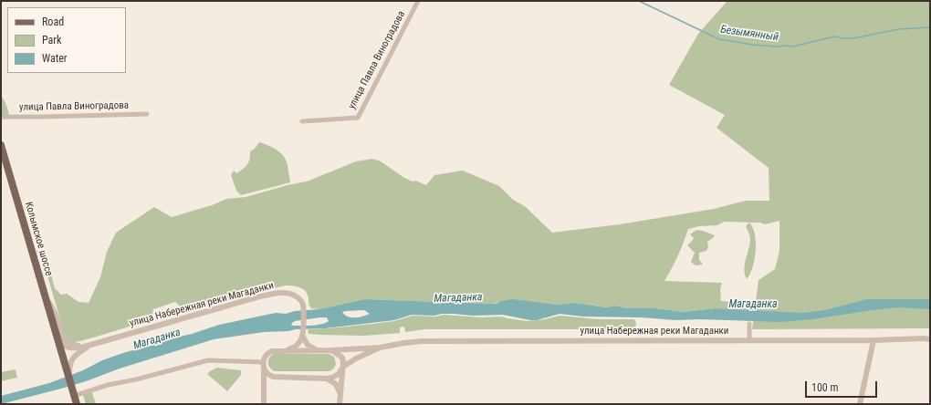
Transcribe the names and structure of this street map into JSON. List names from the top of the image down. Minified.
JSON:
{"streets":{"main road":["Колымское шоссе"],"street":["улица Павла Виноградова","улица Набережная реки Магаданки"]},"water":["Безымянный","Магаданка"],"legend":["Road","Park","Water"],"scale_bar":"100 m"}
